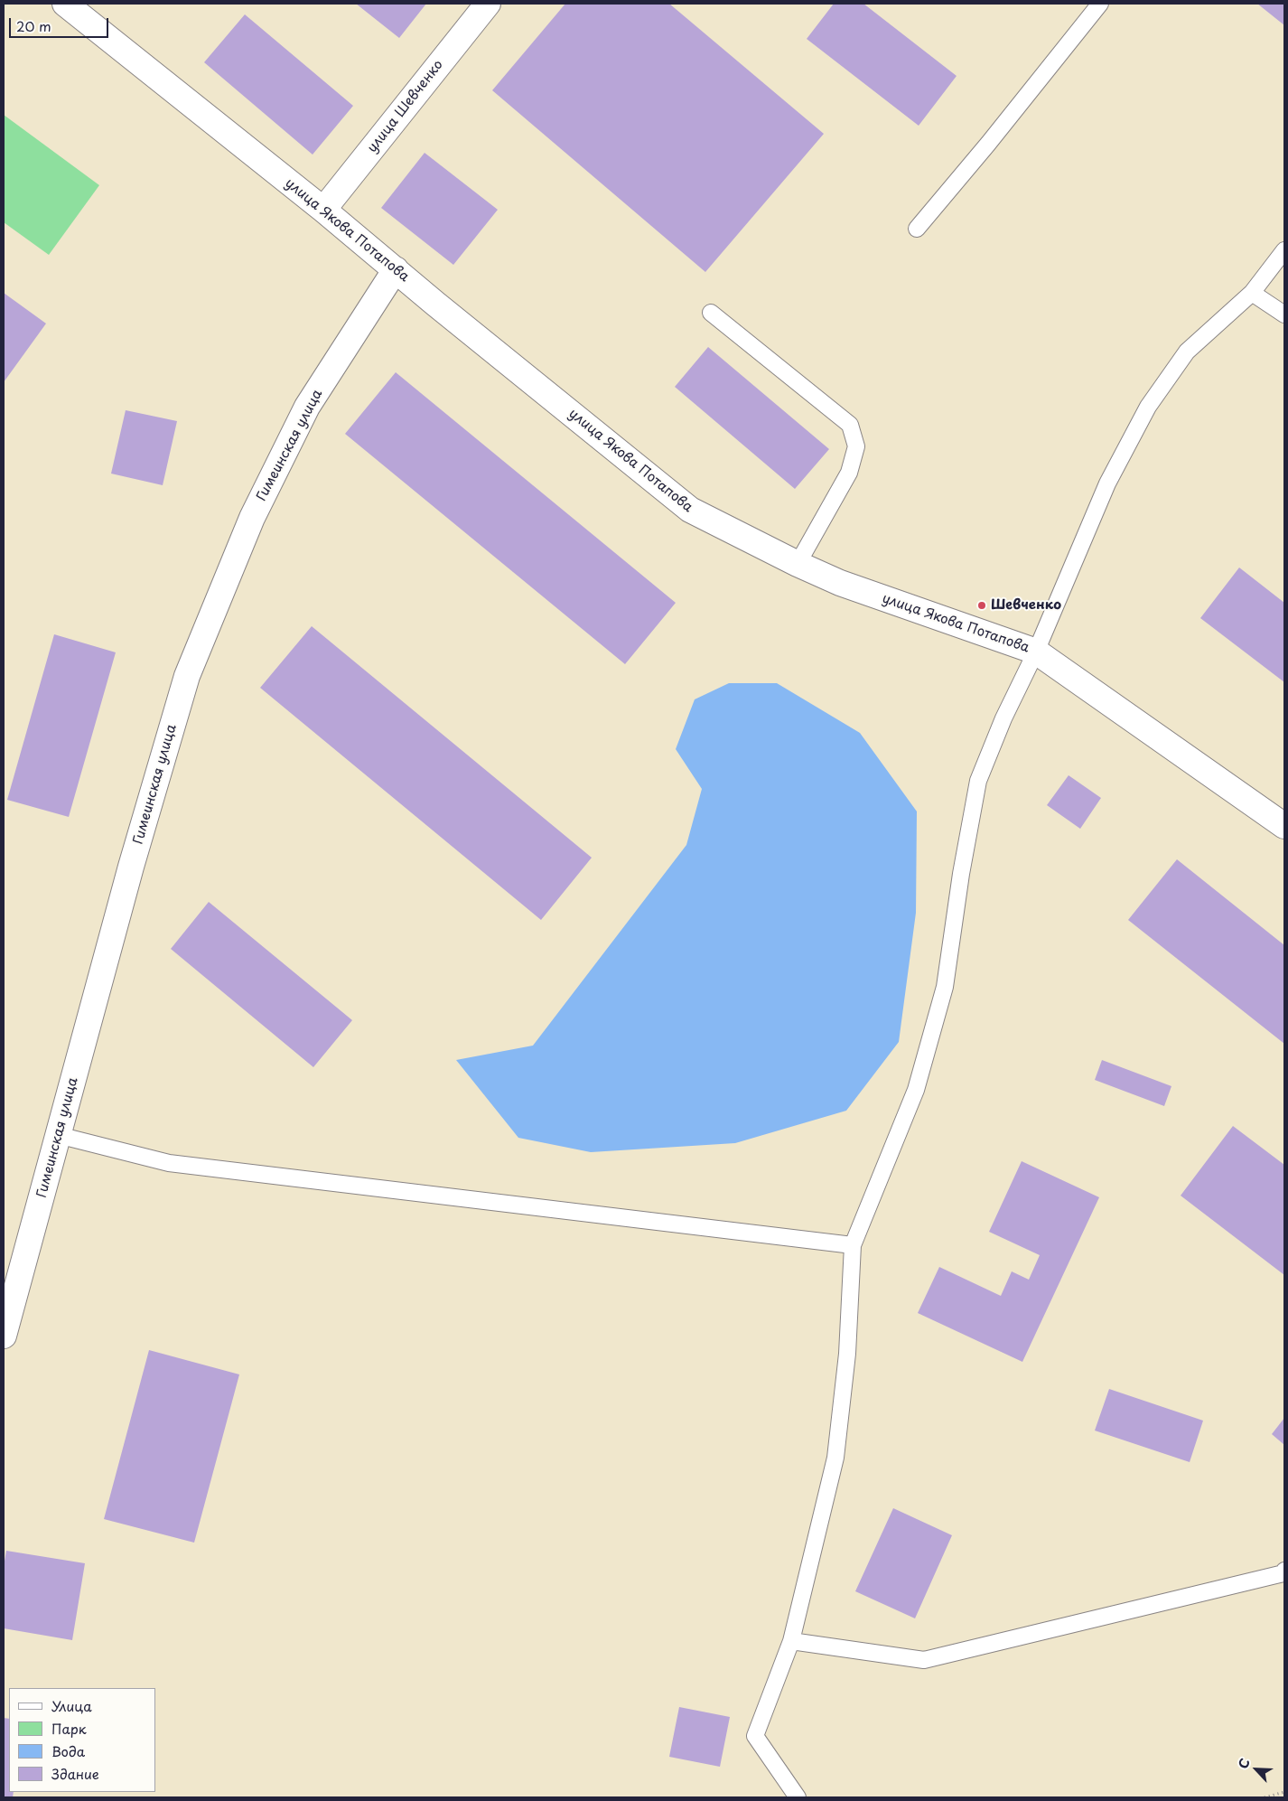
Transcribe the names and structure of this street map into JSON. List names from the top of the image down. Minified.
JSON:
{"streets":{"street":["улица Шевченко","улица Якова Потапова","Гимеинская улица"]},"crossings":[["улица Шевченко","улица Якова Потапова"],["улица Якова Потапова","Гимеинская улица"]],"places":["Шевченко"],"legend":["Улица","Парк","Вода","Здание"],"scale_bar":"20 m","north":"top left"}
